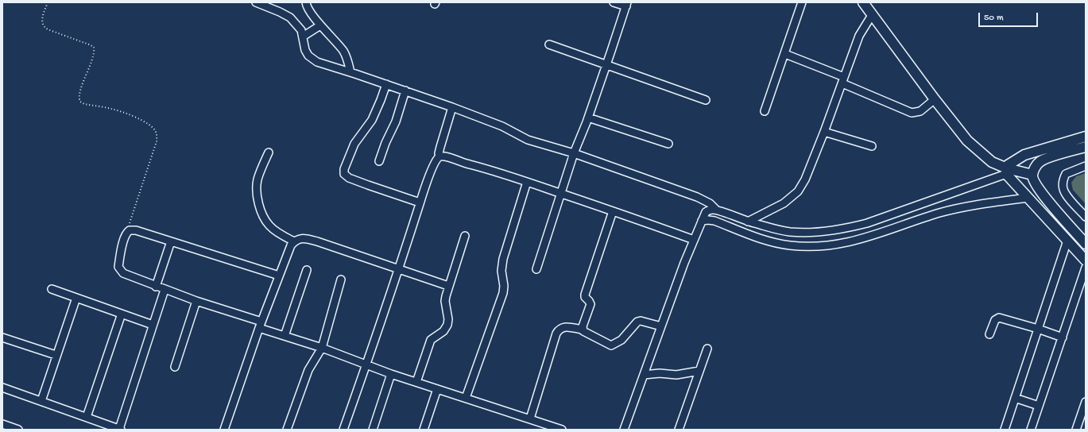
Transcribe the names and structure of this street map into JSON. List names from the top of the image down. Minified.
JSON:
{"scale_bar":"50 m"}
